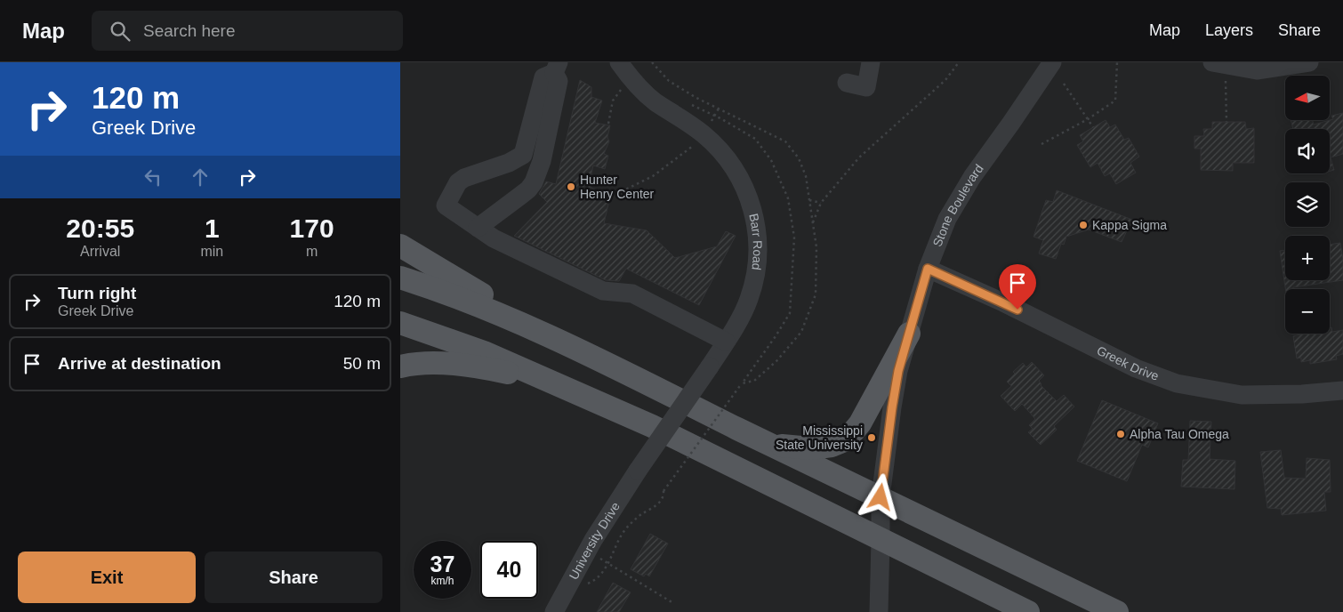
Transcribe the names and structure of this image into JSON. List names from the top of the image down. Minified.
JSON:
{"streets":{"street":["Stone Boulevard","Barr Road","Greek Drive","University Drive"]},"crossings":[["Stone Boulevard","Greek Drive"],["Barr Road","University Drive"]],"places":["Hunter Henry Center","Kappa Sigma","Alpha Tau Omega","Mississippi State University"],"north":"left","page":{"header":"Map","search":"Search here","nav":["Map","Layers","Share"],"turn":["120 m","Greek Drive"],"map_buttons":["+","−"],"eta":["20:55","Arrival","1","min","170","m"],"list":[{"name":"Turn right","note":"Greek Drive","value":"120 m"},{"name":"Arrive at destination","value":"50 m"}],"speed":"37 km/h","limit":"40","buttons":["Exit","Share"]}}
